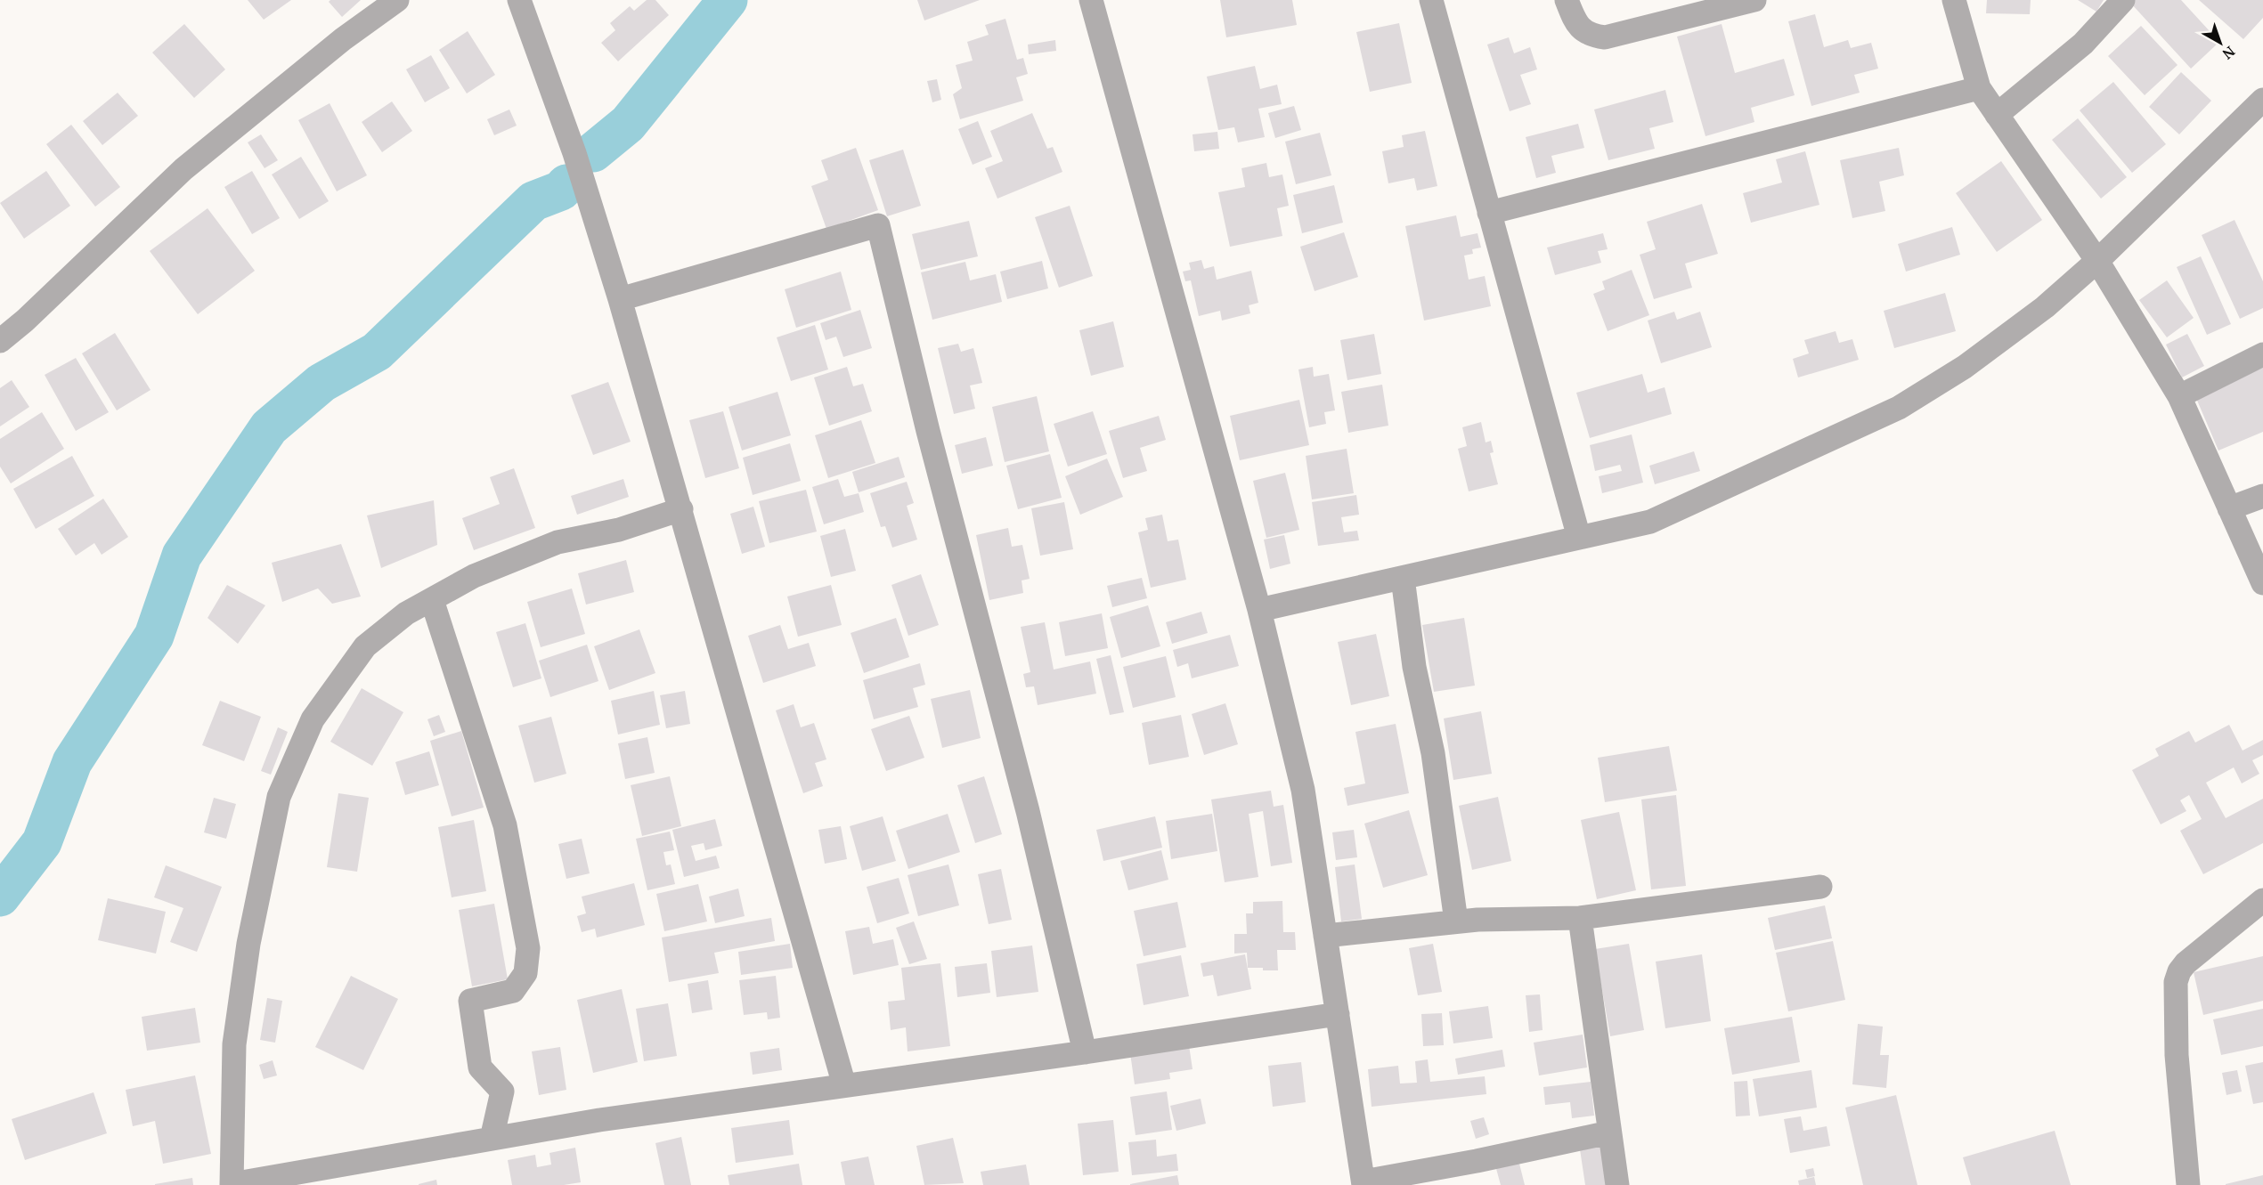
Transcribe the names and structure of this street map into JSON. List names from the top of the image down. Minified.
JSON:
{"north":"bottom right"}
